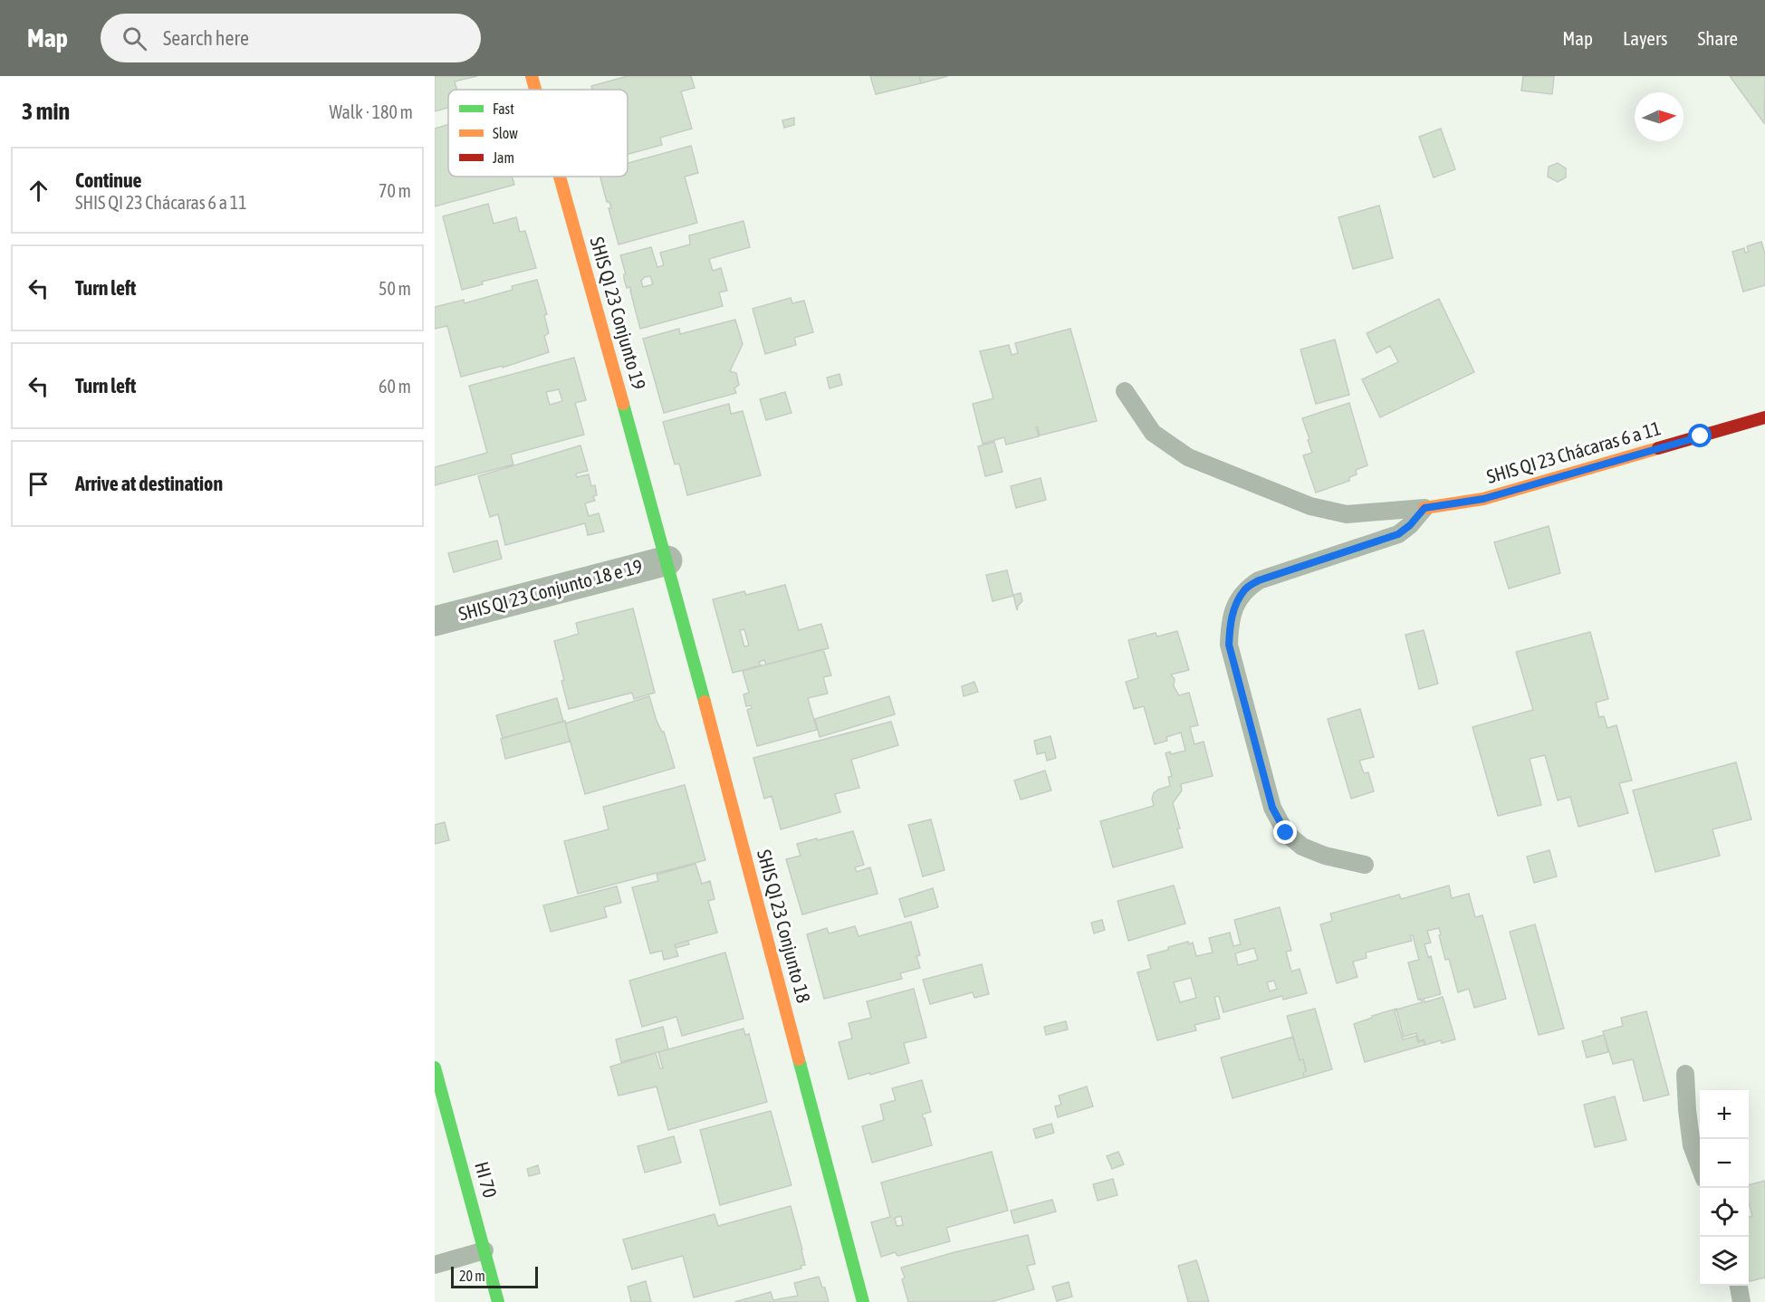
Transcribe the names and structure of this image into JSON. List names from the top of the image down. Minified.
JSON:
{"streets":{"street":["SHIS QI 23 Conjunto 19","SHIS QI 23 Chácaras 6 a 11","SHIS QI 23 Conjunto 18 e 19","SHIS QI 23 Conjunto 18","HI 70"]},"crossings":[["SHIS QI 23 Conjunto 19","SHIS QI 23 Conjunto 18 e 19"],["SHIS QI 23 Conjunto 19","SHIS QI 23 Conjunto 18"],["SHIS QI 23 Conjunto 18 e 19","SHIS QI 23 Conjunto 18"]],"legend":["Fast","Slow","Jam"],"scale_bar":"20 m","north":"right","page":{"header":"Map","search":"Search here","nav":["Map","Layers","Share"],"heading":["3 min","Walk · 180 m"],"list":[["Continue","SHIS QI 23 Chácaras 6 a 11","70 m"],["Turn left","50 m"],["Turn left","60 m"],"Arrive at destination"],"map_buttons":["+","−"],"scale":"20 m"}}
